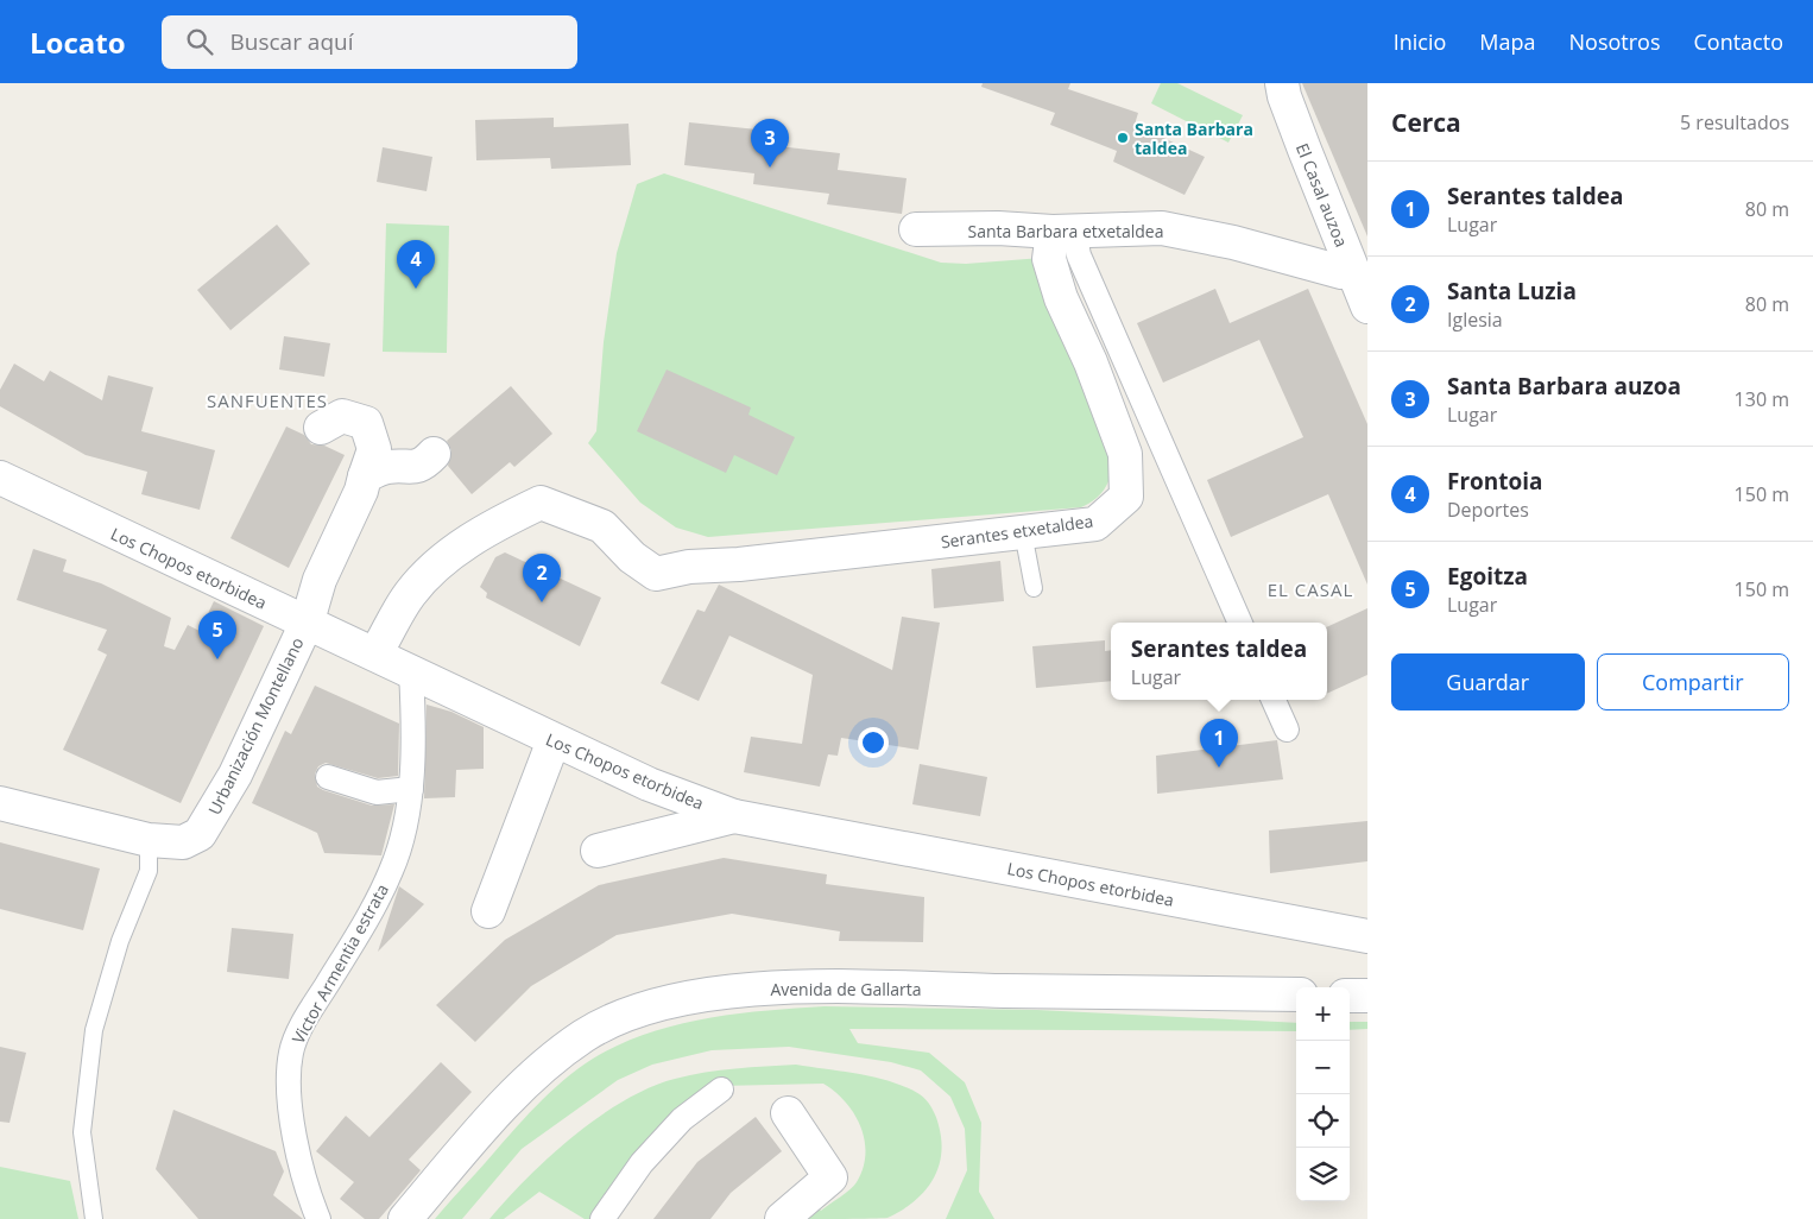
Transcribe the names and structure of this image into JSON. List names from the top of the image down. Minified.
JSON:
{"streets":{"street":["El Casal auzoa","Santa Barbara etxetaldea","Serantes etxetaldea","Los Chopos etorbidea","Urbanización Montellano","Victor Armentia estrata","Avenida de Gallarta"]},"crossings":[["El Casal auzoa","Santa Barbara etxetaldea"],["Santa Barbara etxetaldea","Serantes etxetaldea"],["Serantes etxetaldea","Los Chopos etorbidea"],["Los Chopos etorbidea","Urbanización Montellano"],["Los Chopos etorbidea","Victor Armentia estrata"]],"districts":["SANFUENTES","EL CASAL"],"places":["Santa Barbara taldea"],"page":{"header":"Locato","search":"Buscar aquí","nav":["Inicio","Mapa","Nosotros","Contacto"],"heading":["Cerca","5 resultados"],"pins":["3","4","2","5","1"],"list":[{"mark":"1","name":"Serantes taldea","note":"Lugar","value":"80 m"},{"mark":"2","name":"Santa Luzia","note":"Iglesia","value":"80 m"},{"mark":"3","name":"Santa Barbara auzoa","note":"Lugar","value":"130 m"},{"mark":"4","name":"Frontoia","note":"Deportes","value":"150 m"},{"mark":"5","name":"Egoitza","note":"Lugar","value":"150 m"}],"popup":["Serantes taldea","Lugar"],"buttons":["Guardar","Compartir"],"map_buttons":["+","−"]}}
